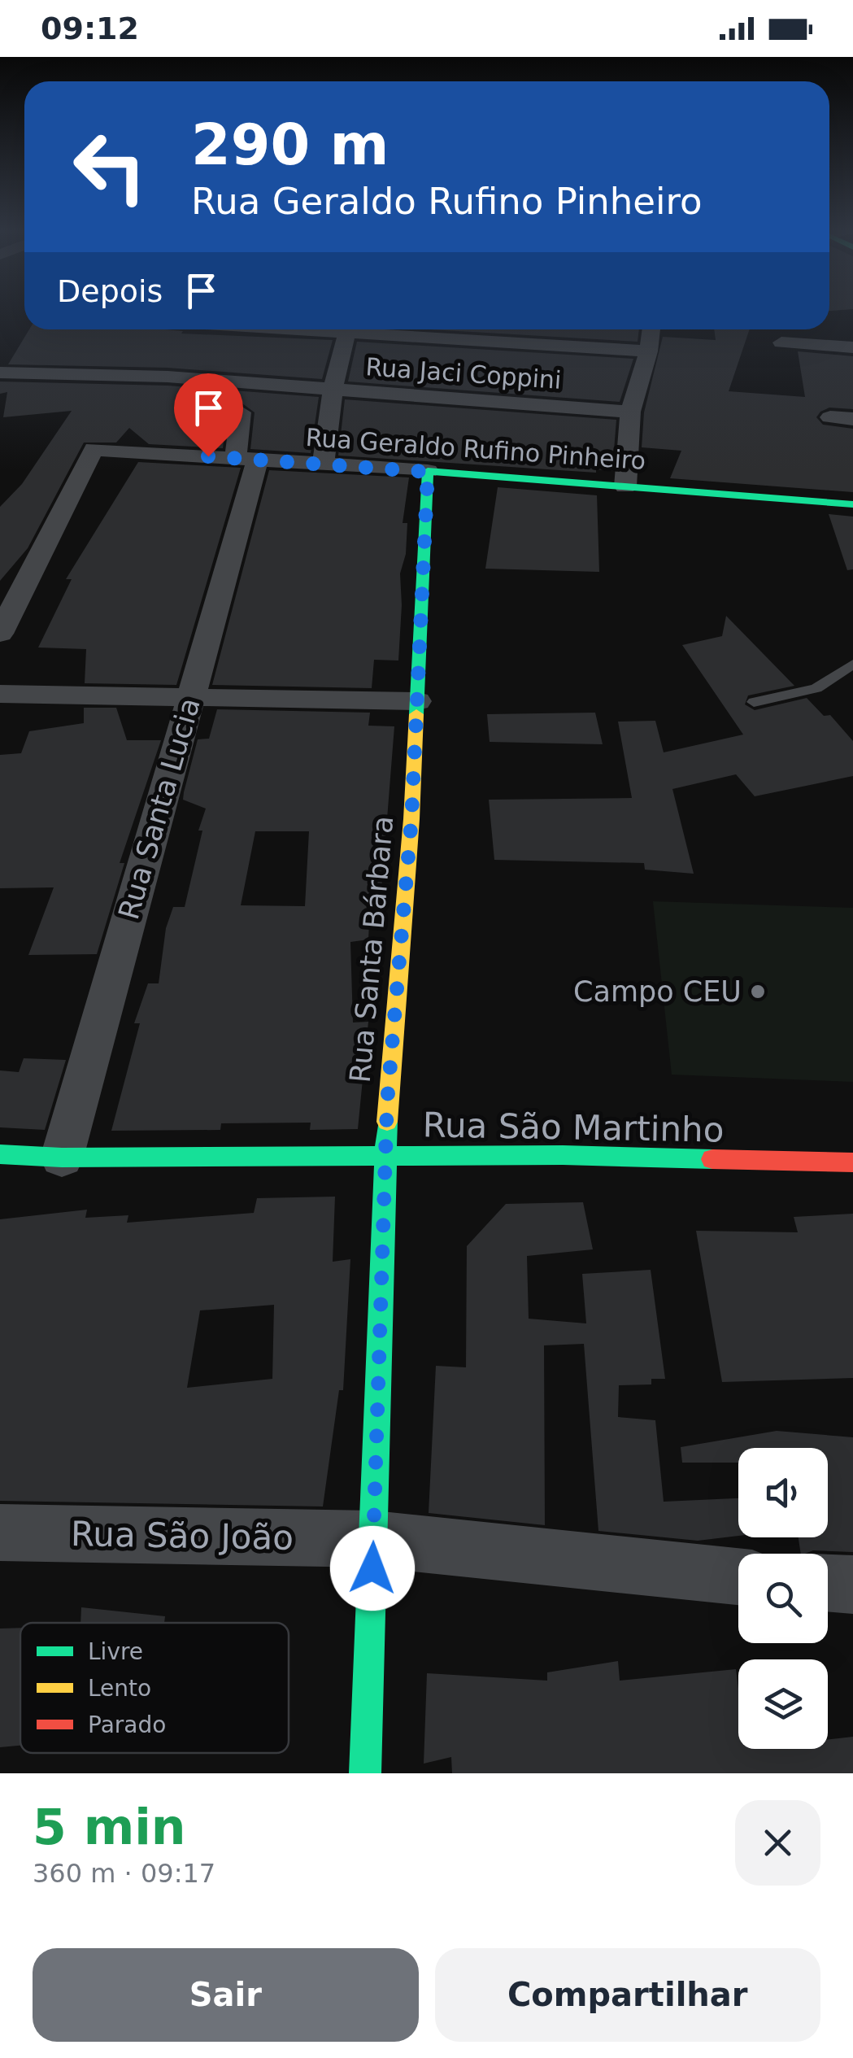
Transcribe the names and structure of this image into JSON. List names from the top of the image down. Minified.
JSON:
{"streets":{"street":["Rua Jaci Coppini","Rua Geraldo Rufino Pinheiro","Rua Santa Lucia","Rua Santa Bárbara","Rua São Martinho","Rua São João"]},"crossings":[["Rua Geraldo Rufino Pinheiro","Rua Santa Lucia"],["Rua Geraldo Rufino Pinheiro","Rua Santa Bárbara"],["Rua Santa Lucia","Rua São Martinho"],["Rua Santa Bárbara","Rua São Martinho"],["Rua Santa Bárbara","Rua São João"]],"places":["Campo CEU"],"legend":["Livre","Lento","Parado"],"page":{"status":"09:12","turn":["290 m","Rua Geraldo Rufino Pinheiro"],"then":"Depois","heading":["5 min","360 m · 09:17"],"buttons":["Sair","Compartilhar"]}}
